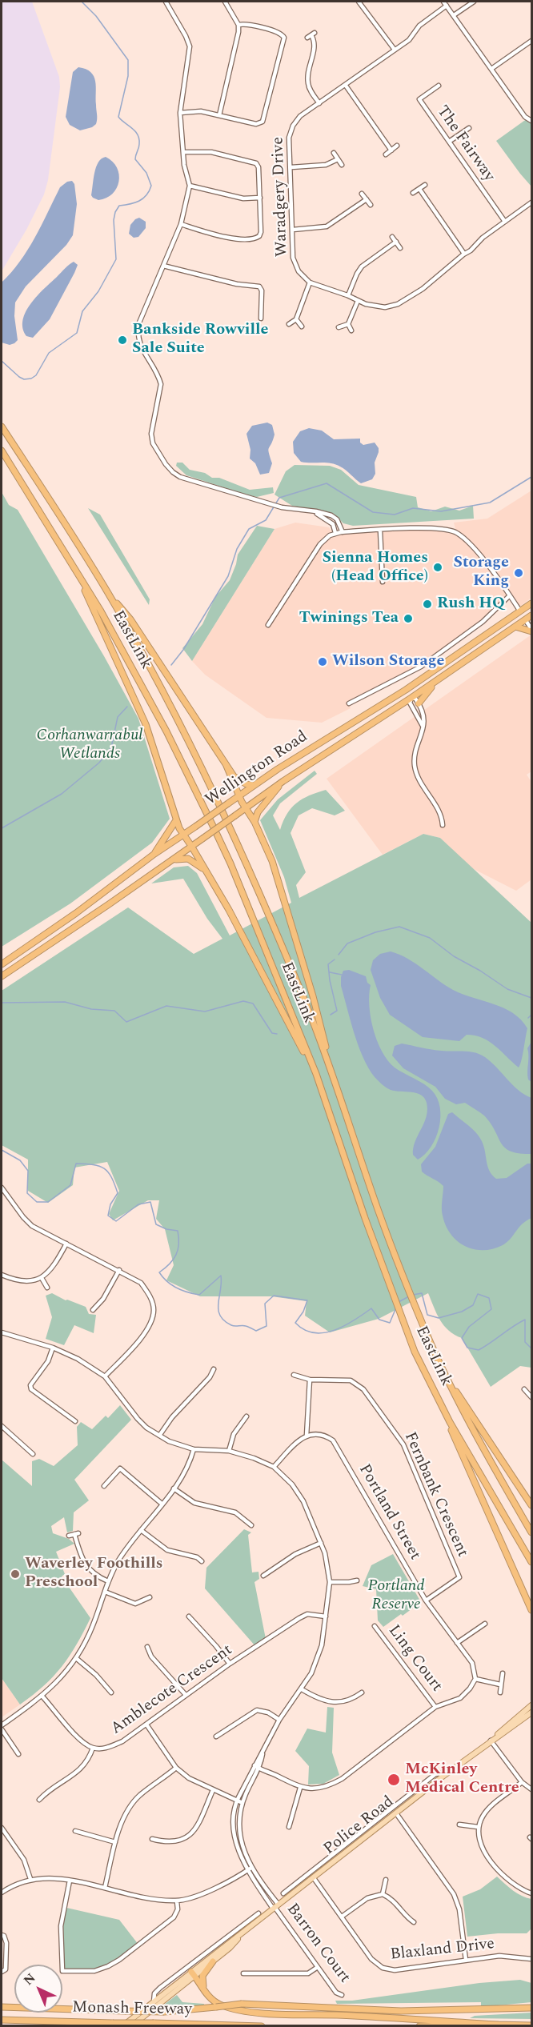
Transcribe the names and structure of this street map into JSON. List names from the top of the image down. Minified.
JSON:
{"streets":{"highway":["EastLink","Wellington Road","Monash Freeway"],"main road":["Police Road"],"street":["The Fairway","Waradgery Drive","Fernbank Crescent","Portland Street","Ling Court","Amblecote Crescent","Barron Court","Blaxland Drive"]},"crossings":[["Fernbank Crescent","Portland Street"],["Police Road","Barron Court"],["Police Road","Blaxland Drive"]],"parks":["Corhanwarrabul Wetlands","Portland Reserve"],"places":["Bankside Rowville Sale Suite","Sienna Homes (Head Office)","Storage King","Rush HQ","Twinings Tea","Wilson Storage","Waverley Foothills Preschool","McKinley Medical Centre"],"north":"top left"}
